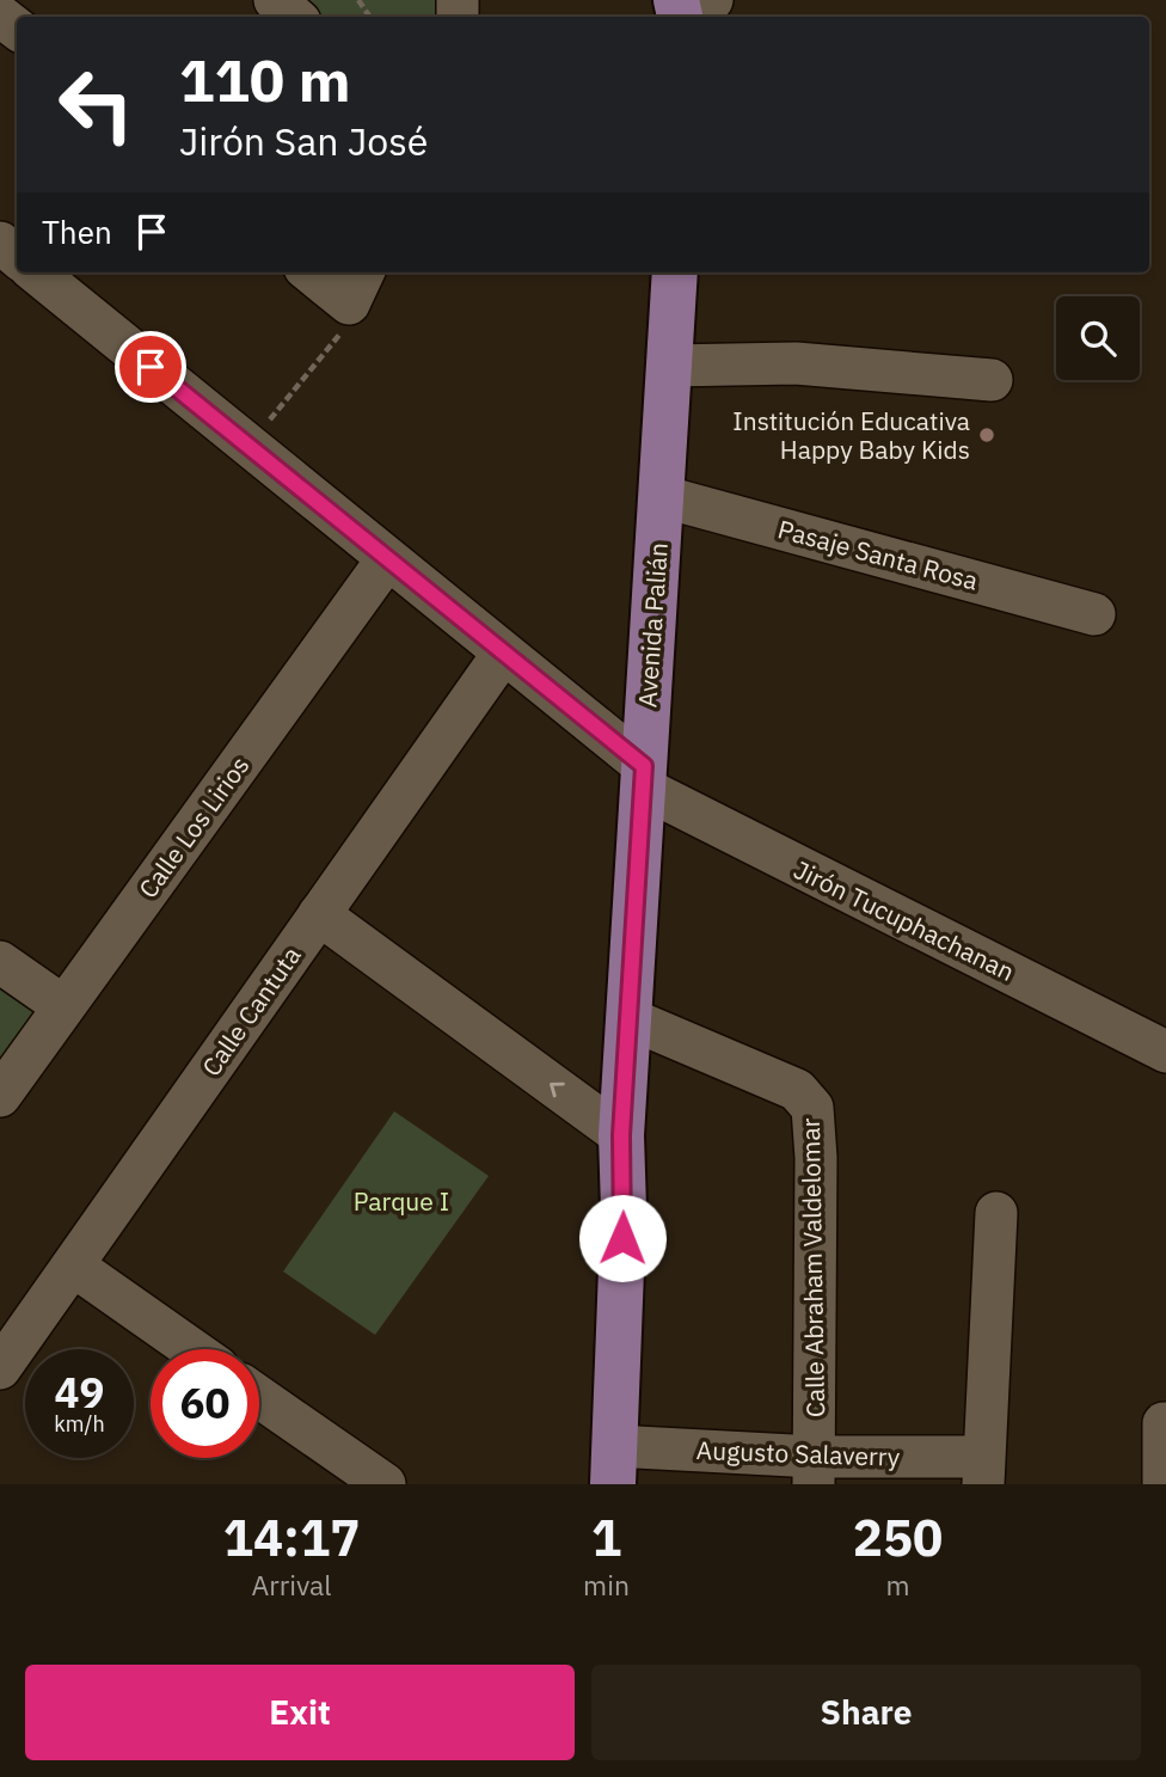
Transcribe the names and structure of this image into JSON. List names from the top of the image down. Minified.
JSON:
{"streets":{"main road":["Avenida Palián"],"street":["Pasaje Santa Rosa","Calle Los Lirios","Jirón Tucuphachanan","Calle Cantuta","Calle Abraham Valdelomar","Augusto Salaverry"]},"crossings":[["Pasaje Santa Rosa","Avenida Palián"],["Avenida Palián","Jirón Tucuphachanan"],["Avenida Palián","Calle Abraham Valdelomar"],["Avenida Palián","Augusto Salaverry"],["Calle Los Lirios","Jirón Tucuphachanan"],["Jirón Tucuphachanan","Calle Cantuta"],["Calle Abraham Valdelomar","Augusto Salaverry"]],"parks":["Parque I"],"places":["Institución Educativa Happy Baby Kids"],"page":{"turn":["110 m","Jirón San José"],"then":"Then","speed":"49 km/h","limit":"60","eta":["14:17","Arrival","1","min","250","m"],"buttons":["Exit","Share"]}}
